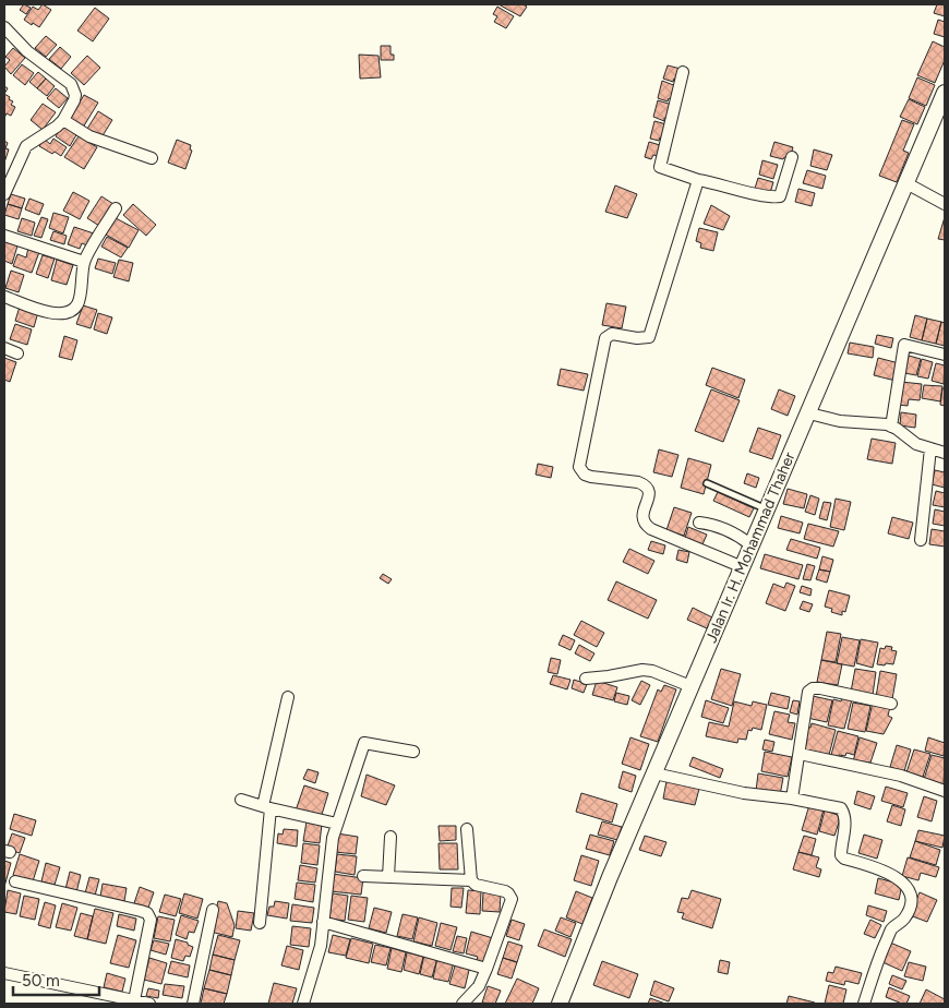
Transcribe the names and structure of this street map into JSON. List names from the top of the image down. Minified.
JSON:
{"streets":{"main road":["Jalan Ir. H. Mohammad Thaher"]},"scale_bar":"50 m"}
